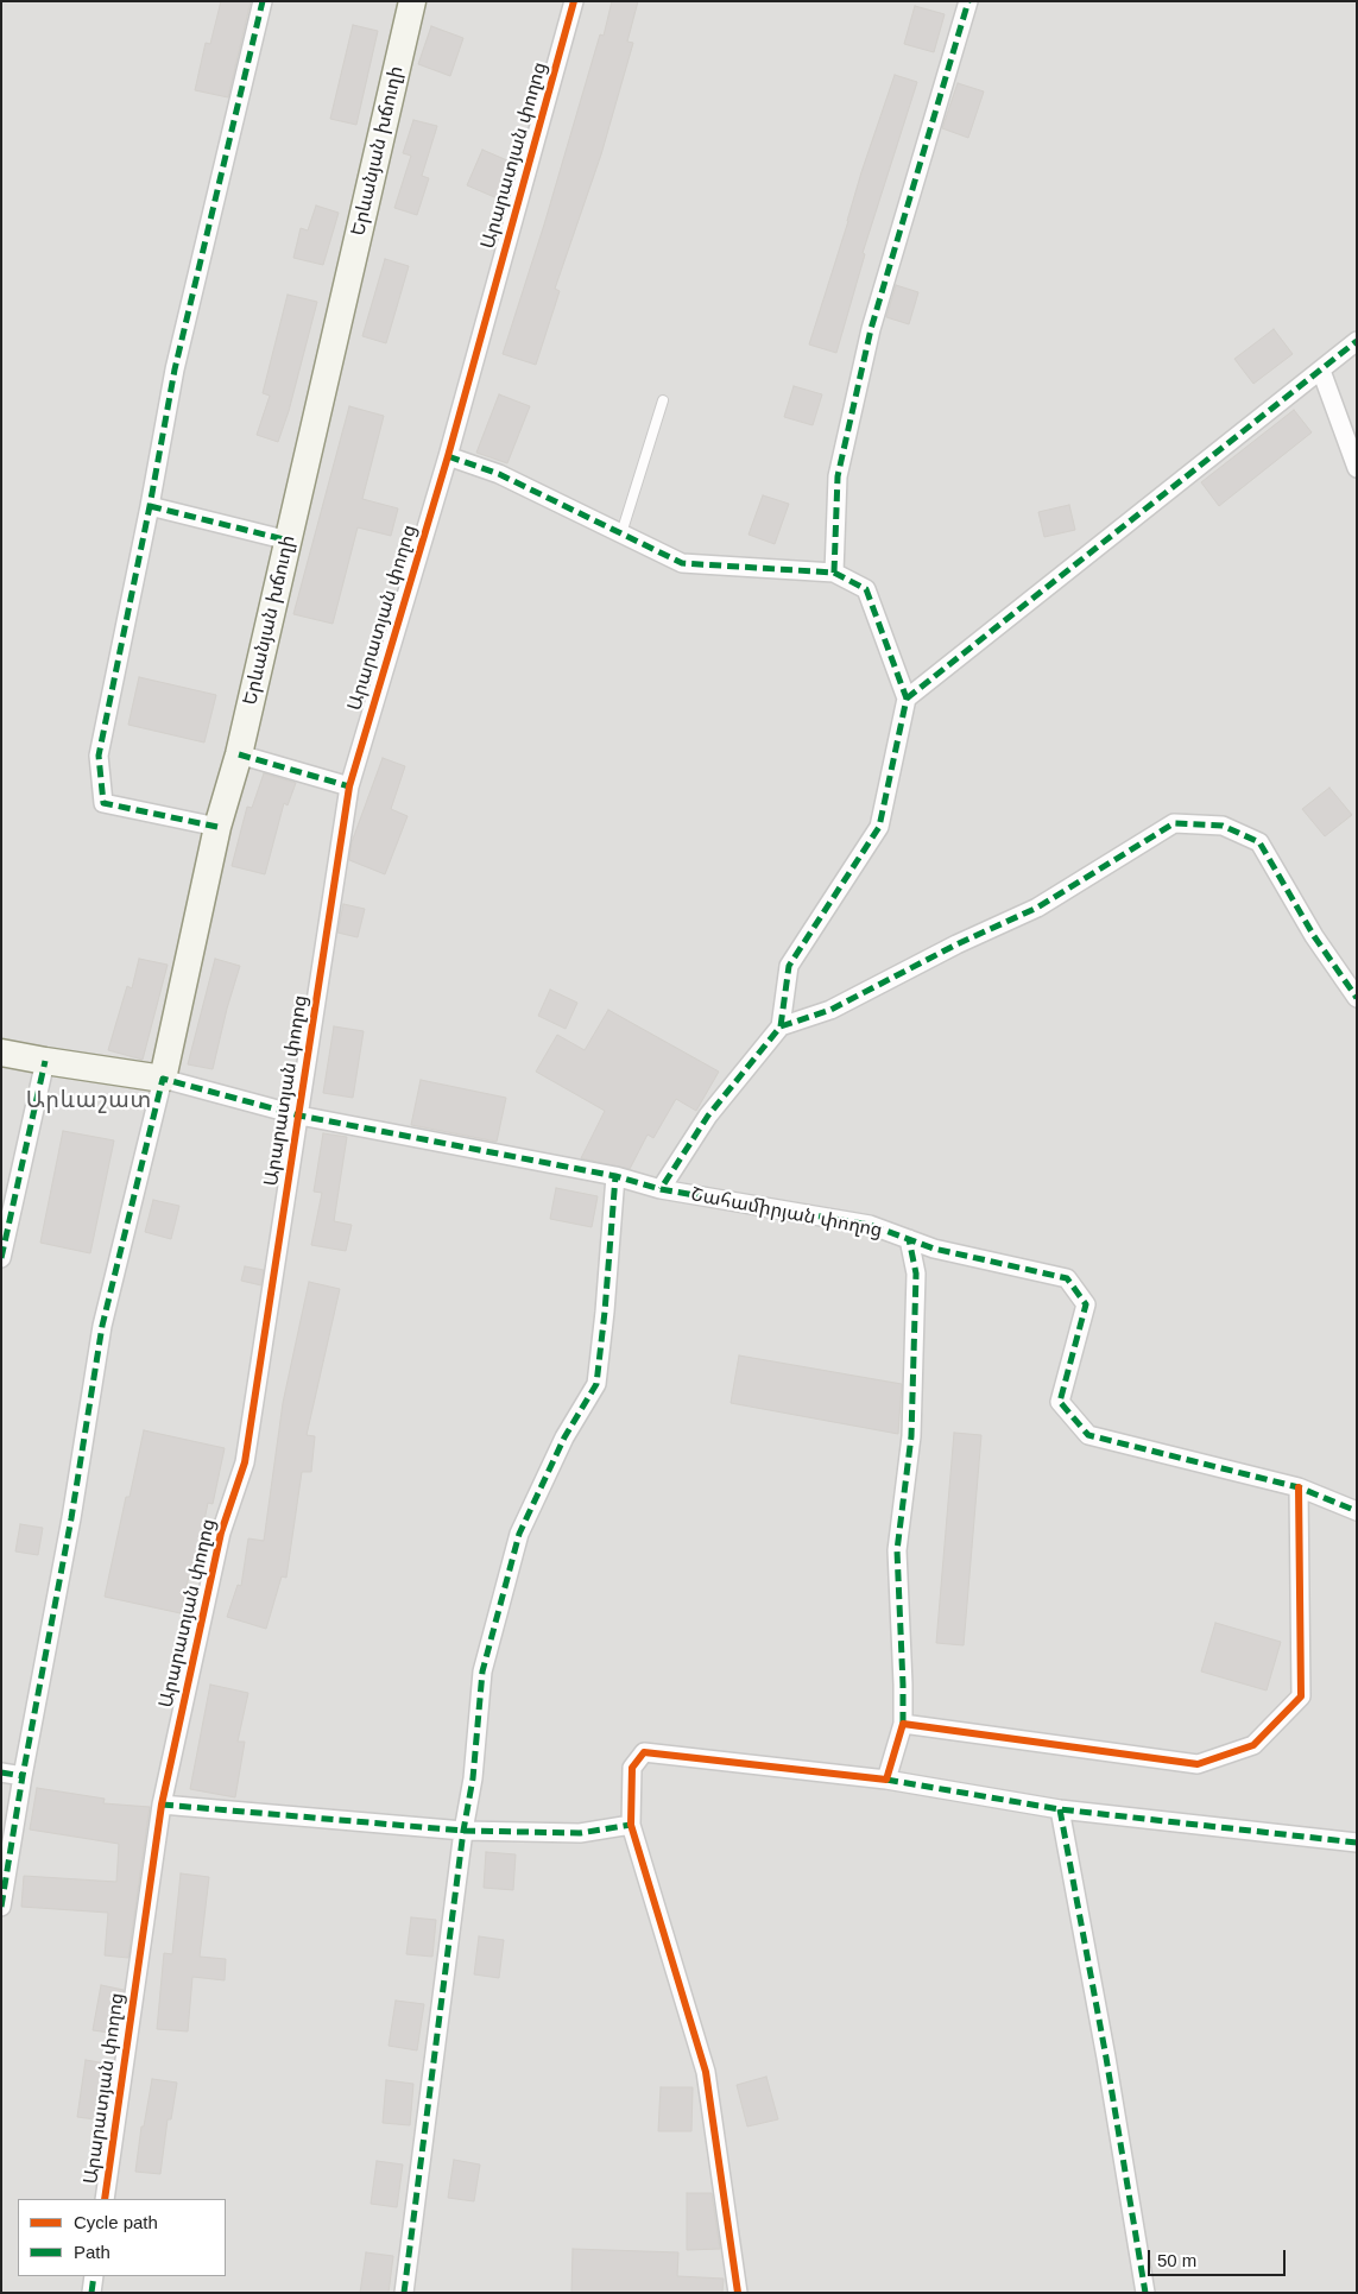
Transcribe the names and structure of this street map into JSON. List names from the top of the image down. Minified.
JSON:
{"streets":{"main road":["Երևանյան խճուղի"],"street":["Արարատյան փողոց","Շահամիրյան փողոց"]},"crossings":[["Երևանյան խճուղի","Շահամիրյան փողոց"],["Արարատյան փողոց","Շահամիրյան փողոց"]],"districts":["Արևաշատ"],"legend":["Cycle path","Path"],"scale_bar":"50 m"}
